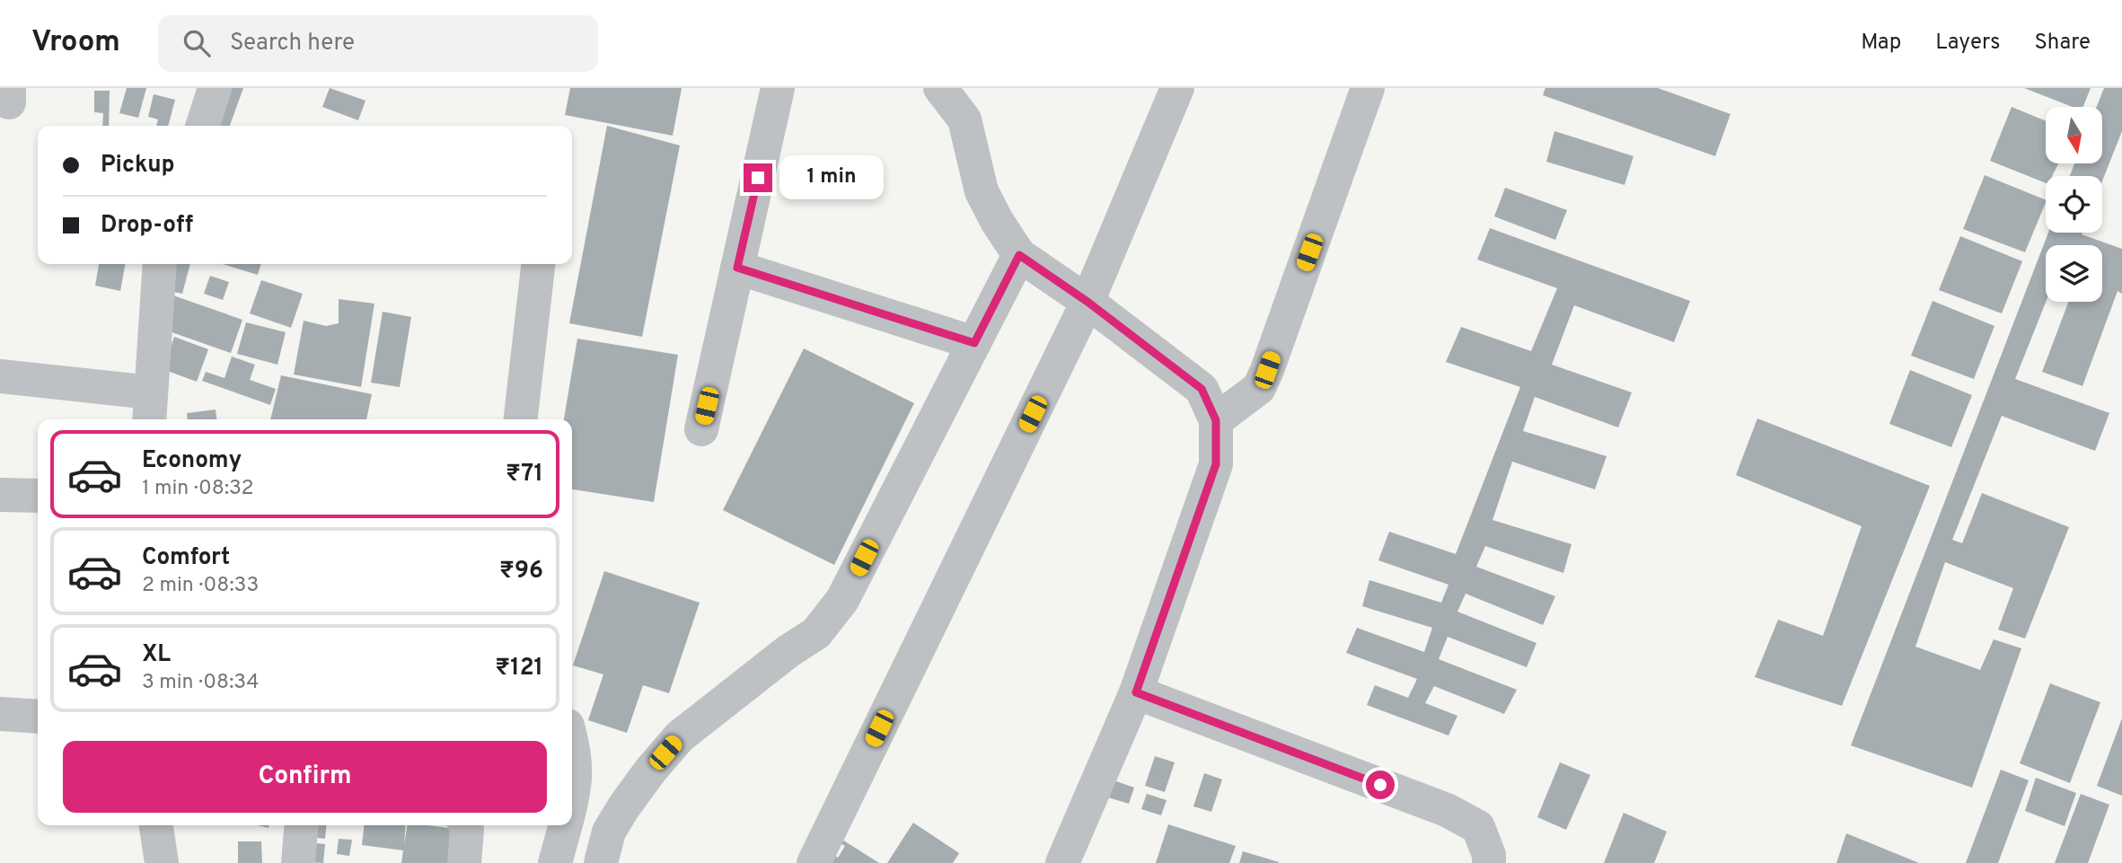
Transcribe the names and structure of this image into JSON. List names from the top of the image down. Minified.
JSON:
{"north":"bottom","page":{"header":"Vroom","search":"Search here","nav":["Map","Layers","Share"],"banner":["Pickup","Drop-off"],"bubble":"1 min","list":[{"name":"Economy","note":"1 min · 08:32","value":"₹71"},{"name":"Comfort","note":"2 min · 08:33","value":"₹96"},{"name":"XL","note":"3 min · 08:34","value":"₹121"}],"buttons":"Confirm"}}
